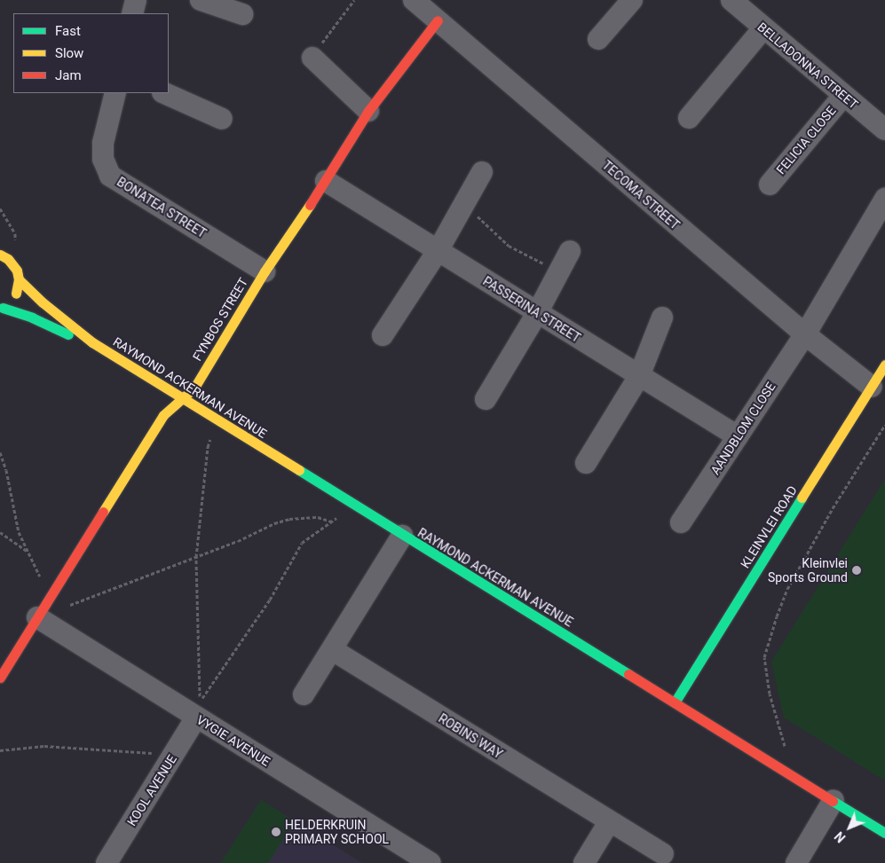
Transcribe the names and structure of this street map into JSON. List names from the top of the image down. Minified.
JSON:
{"streets":{"street":["BELLADONNA STREET","FELICIA CLOSE","TECOMA STREET","BONATEA STREET","PASSERINA STREET","FYNBOS STREET","RAYMOND ACKERMAN AVENUE","AANDBLOM CLOSE","KLEINVLEI ROAD","ROBINS WAY","VYGIE AVENUE","KOOL AVENUE"]},"crossings":[["BELLADONNA STREET","FELICIA CLOSE"],["TECOMA STREET","FYNBOS STREET"],["TECOMA STREET","AANDBLOM CLOSE"],["TECOMA STREET","KLEINVLEI ROAD"],["BONATEA STREET","FYNBOS STREET"],["PASSERINA STREET","FYNBOS STREET"],["PASSERINA STREET","AANDBLOM CLOSE"],["FYNBOS STREET","RAYMOND ACKERMAN AVENUE"],["FYNBOS STREET","VYGIE AVENUE"],["RAYMOND ACKERMAN AVENUE","KLEINVLEI ROAD"],["VYGIE AVENUE","KOOL AVENUE"]],"places":["Kleinvlei Sports Ground","HELDERKRUIN PRIMARY SCHOOL"],"legend":["Fast","Slow","Jam"],"north":"bottom left"}
